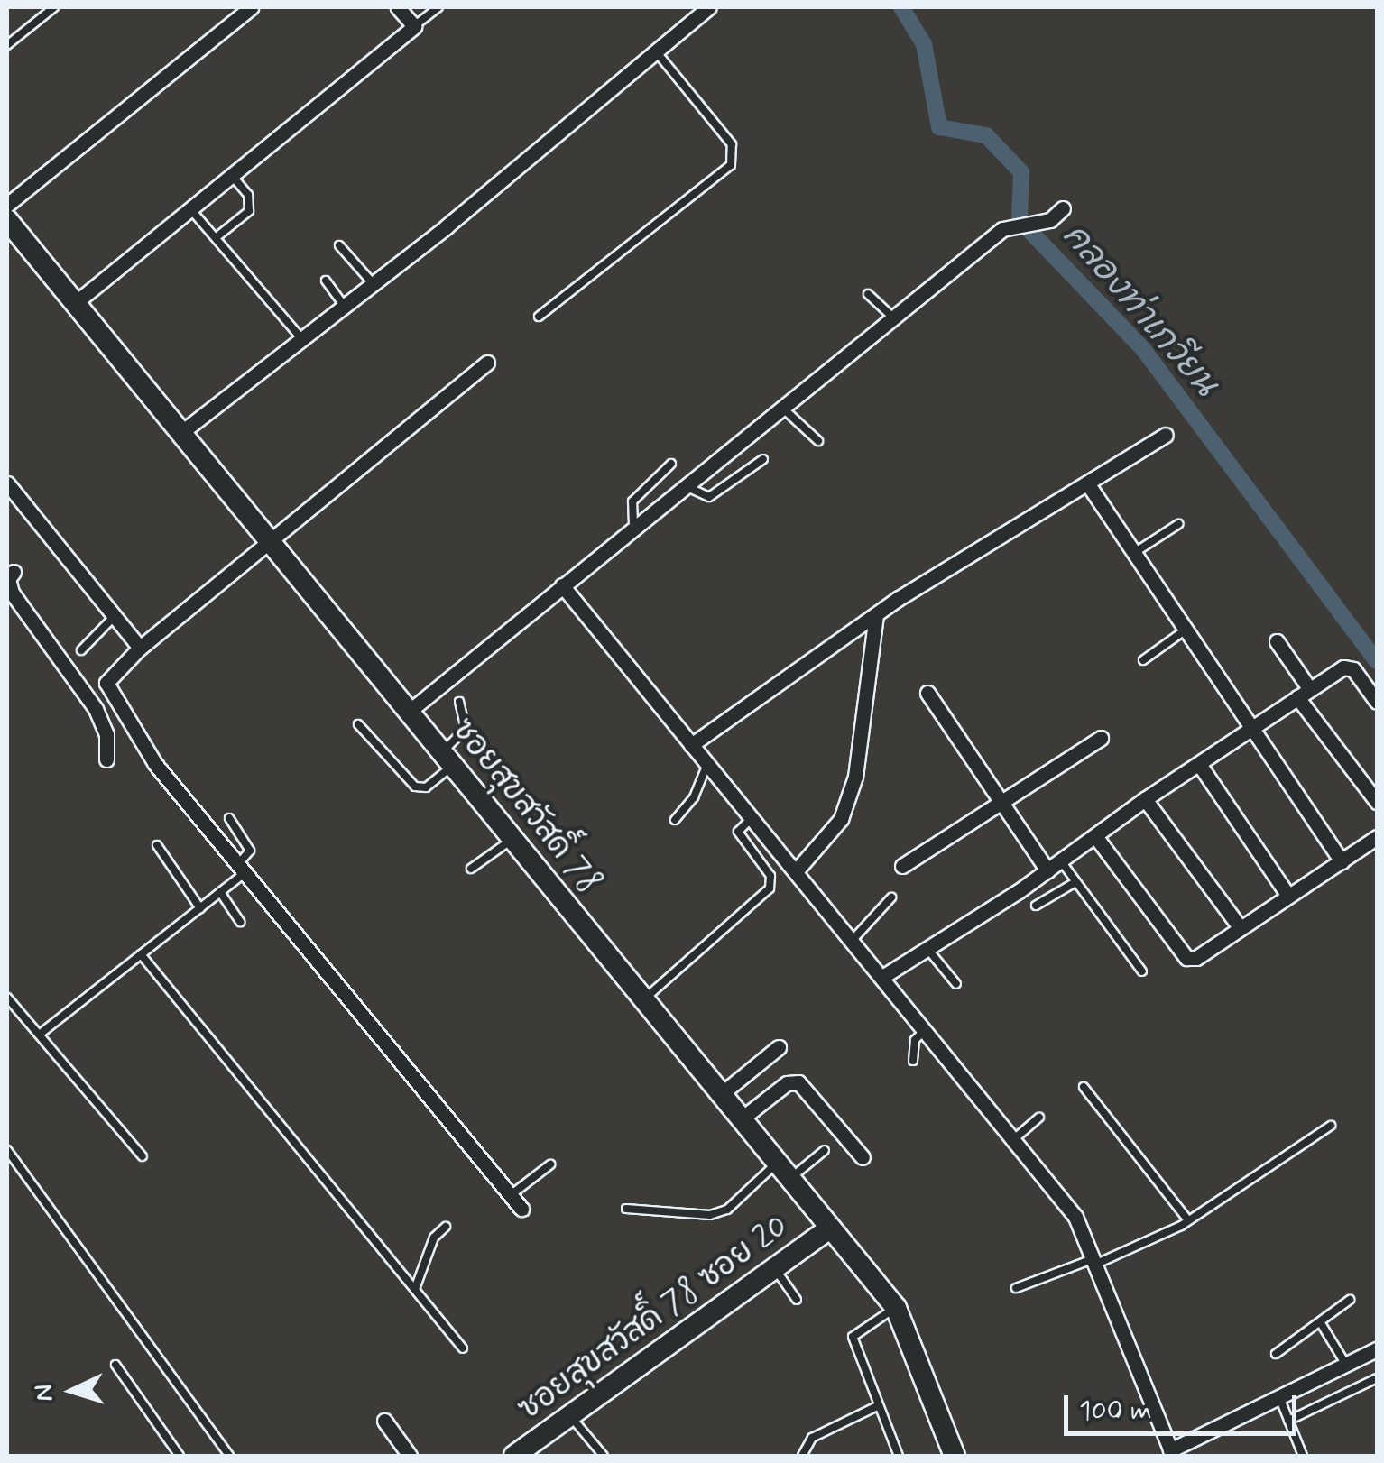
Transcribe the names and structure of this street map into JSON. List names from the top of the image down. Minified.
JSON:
{"streets":{"street":["ซอยสุขสวัสดิ์ 78","ซอยสุขสวัสดิ์ 78 ซอย 20"]},"crossings":[["ซอยสุขสวัสดิ์ 78","ซอยสุขสวัสดิ์ 78 ซอย 20"]],"water":["คลองท่าเกวียน"],"scale_bar":"100 m","north":"left"}
